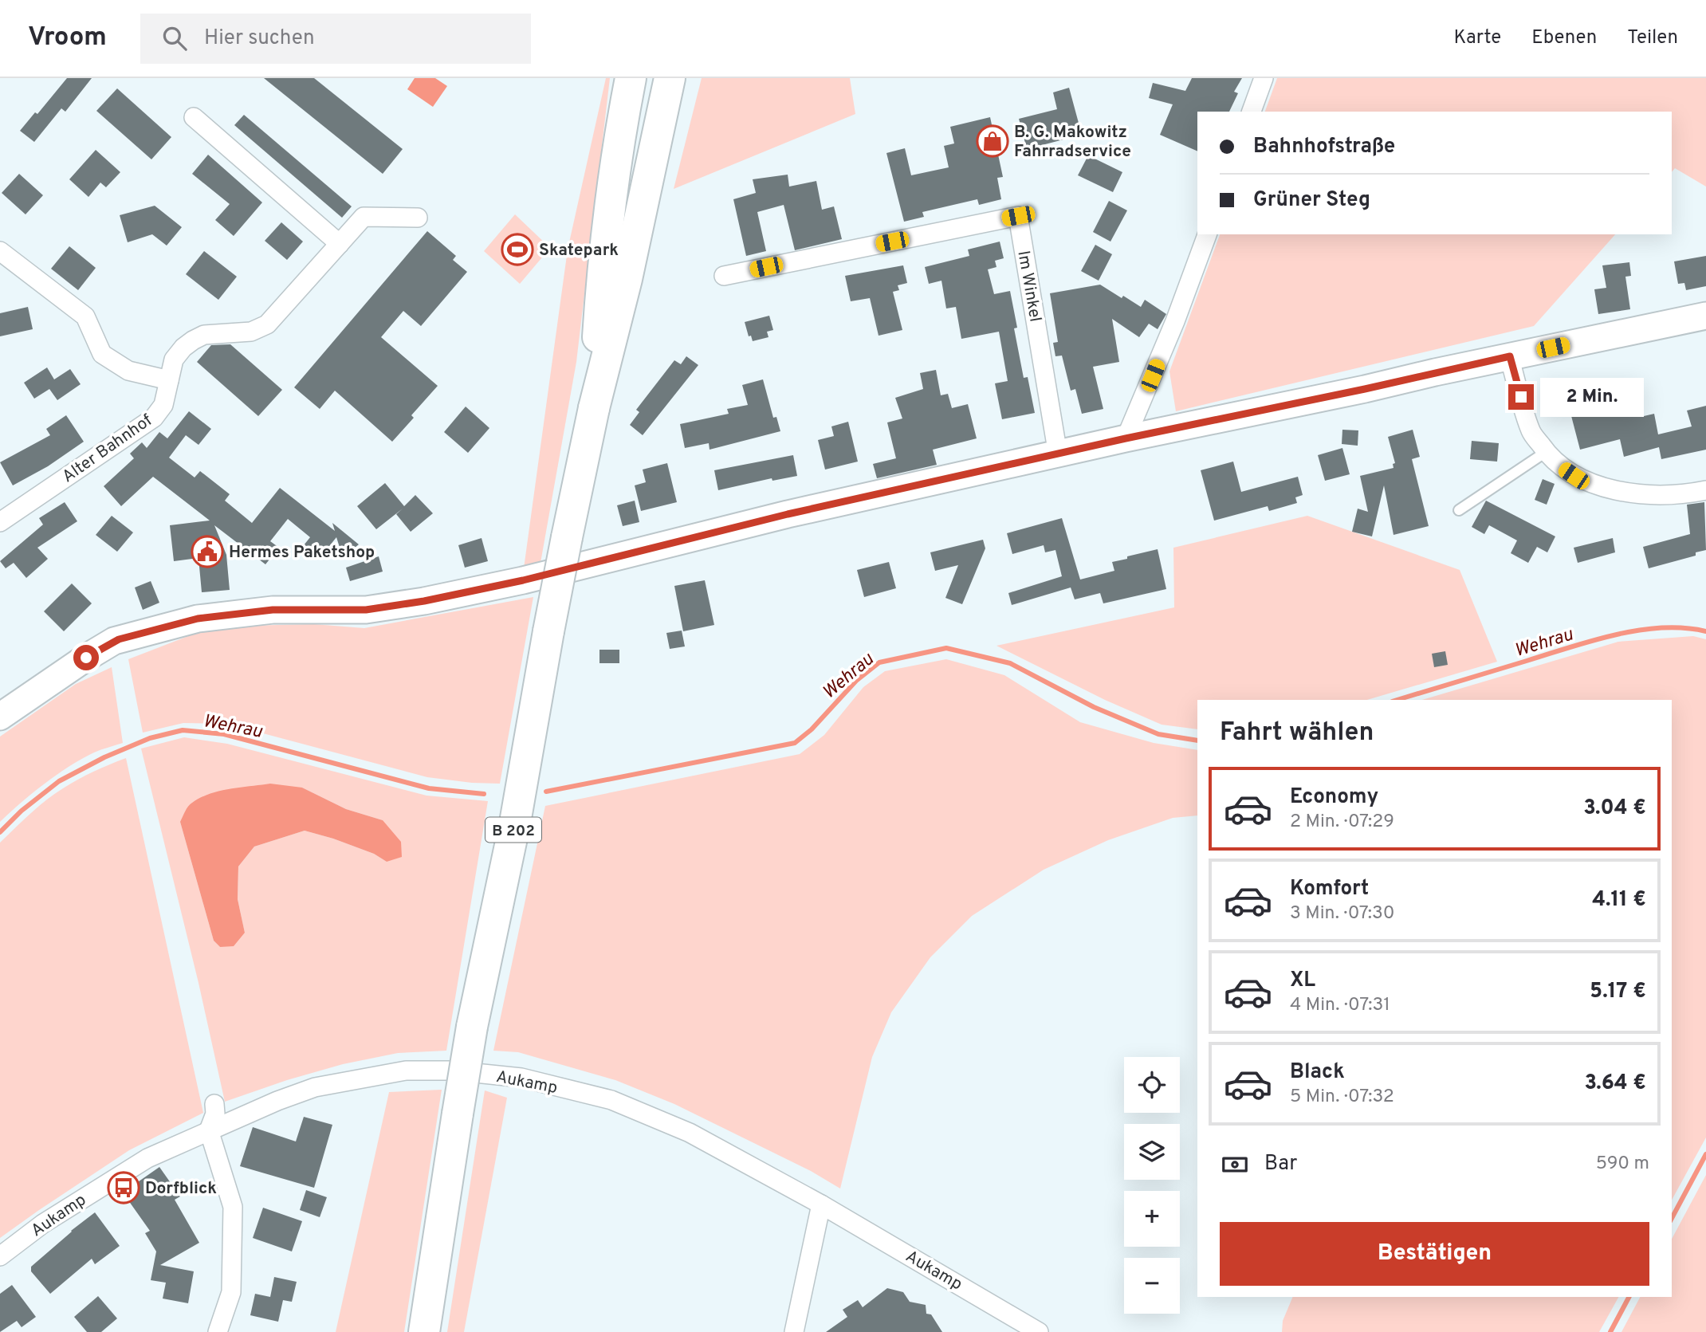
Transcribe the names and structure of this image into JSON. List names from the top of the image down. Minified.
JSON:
{"streets":{"highway":["B 202"],"street":["Im Winkel","Alter Bahnhof","Aukamp"]},"water":["Wehrau"],"places":{"shop":["B. G. Makowitz Fahrradservice"],"sports":["Skatepark"],"public building":["Hermes Paketshop"],"bus stop":["Dorfblick"]},"page":{"header":"Vroom","search":"Hier suchen","nav":["Karte","Ebenen","Teilen"],"banner":["Bahnhofstraße","Grüner Steg"],"bubble":"2 Min.","heading":"Fahrt wählen","list":[{"name":"Economy","note":"2 Min. · 07:29","value":"3.04 €"},{"name":"Komfort","note":"3 Min. · 07:30","value":"4.11 €"},{"name":"XL","note":"4 Min. · 07:31","value":"5.17 €"},{"name":"Black","note":"5 Min. · 07:32","value":"3.64 €"}],"map_buttons":["+","−"],"pay":["Bar","590 m"],"buttons":"Bestätigen"}}
